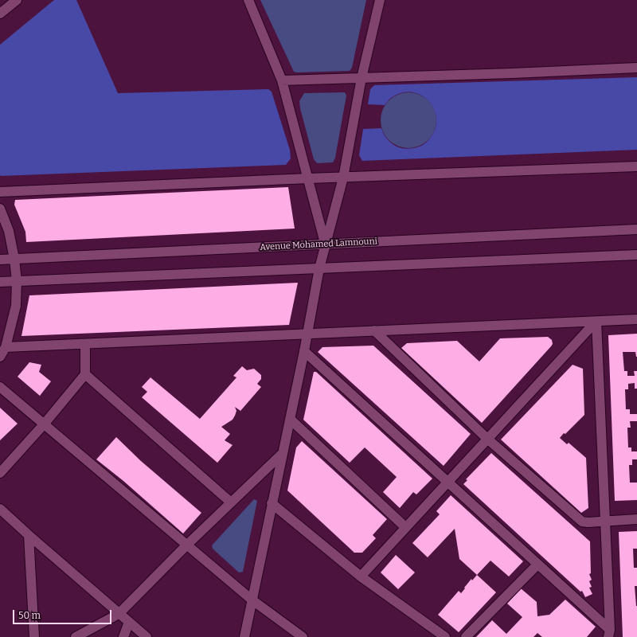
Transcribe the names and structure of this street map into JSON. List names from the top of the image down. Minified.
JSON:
{"streets":{"street":["Avenue Mohamed Lamnouni"]},"scale_bar":"50 m"}
